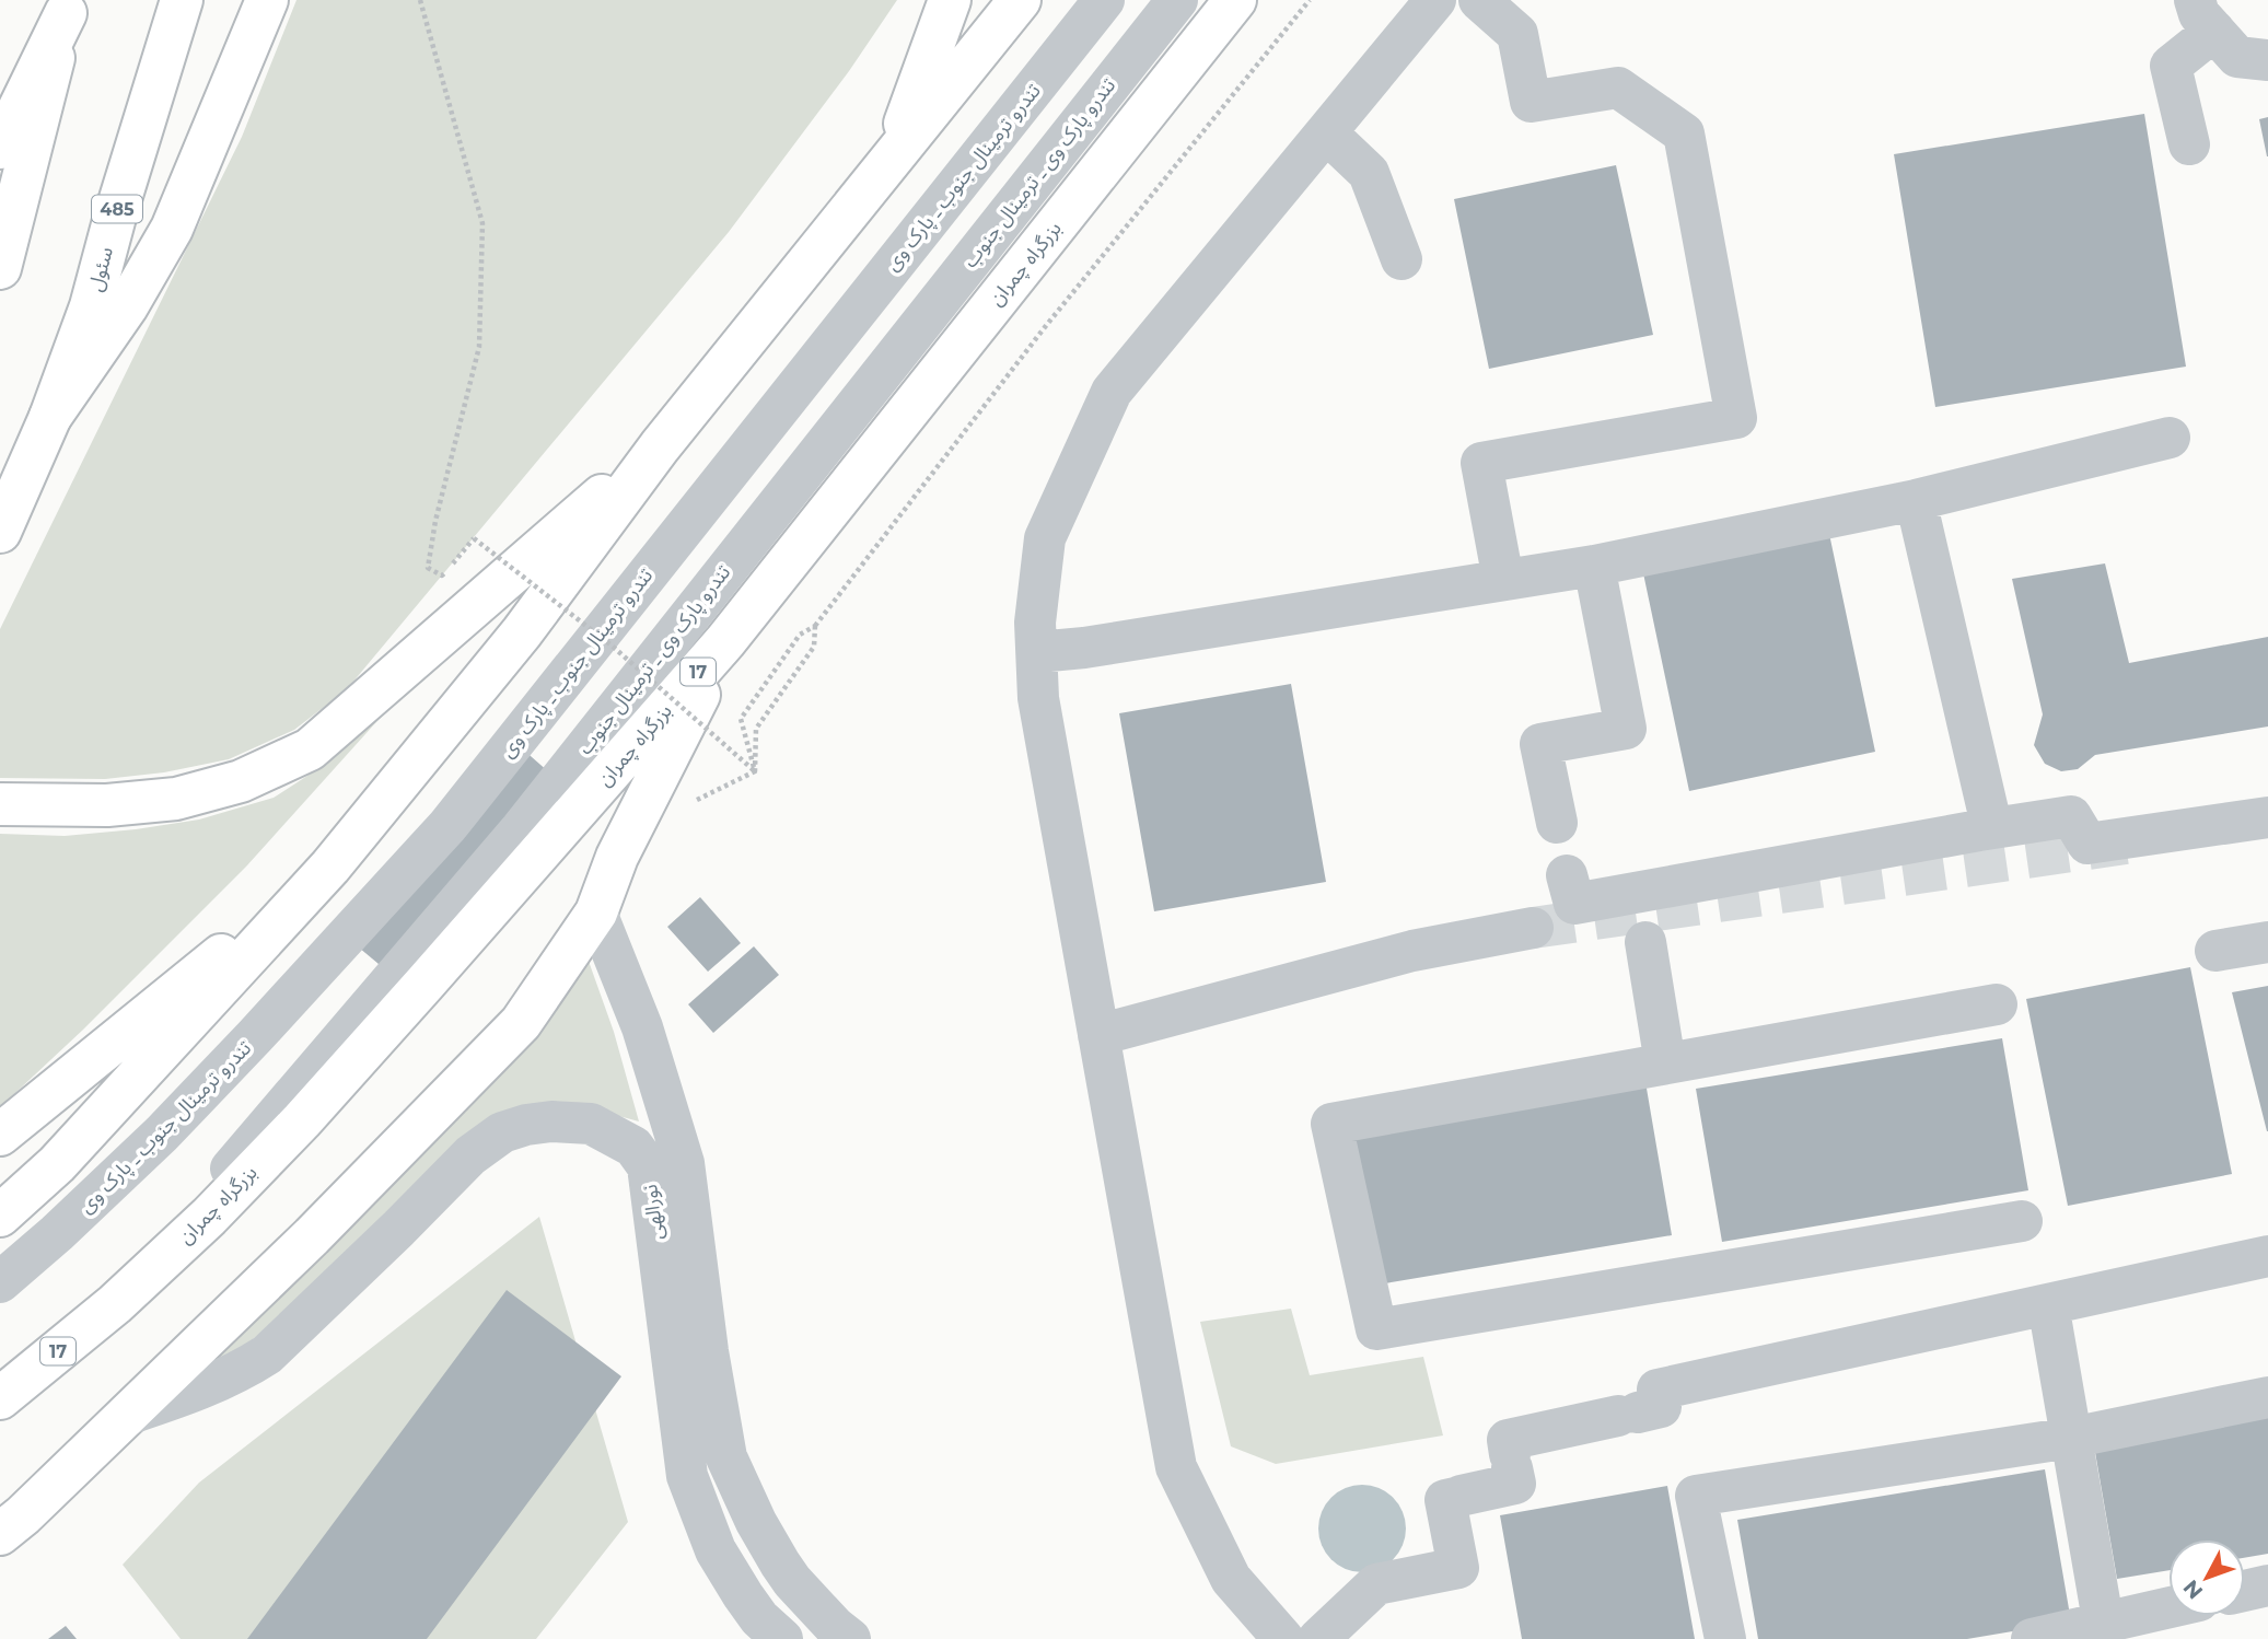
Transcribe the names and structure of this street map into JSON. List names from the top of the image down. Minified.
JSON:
{"streets":{"main road":["485","بزرگراه چمران","سئول","17"],"street":["تندرو پارک وی ـ ترمینال جنوب","تندرو ترمینال جنوب ـ پارک وی","نورالهی"]},"crossings":[["تندرو پارک وی ـ ترمینال جنوب","بزرگراه چمران"]],"north":"bottom left"}
